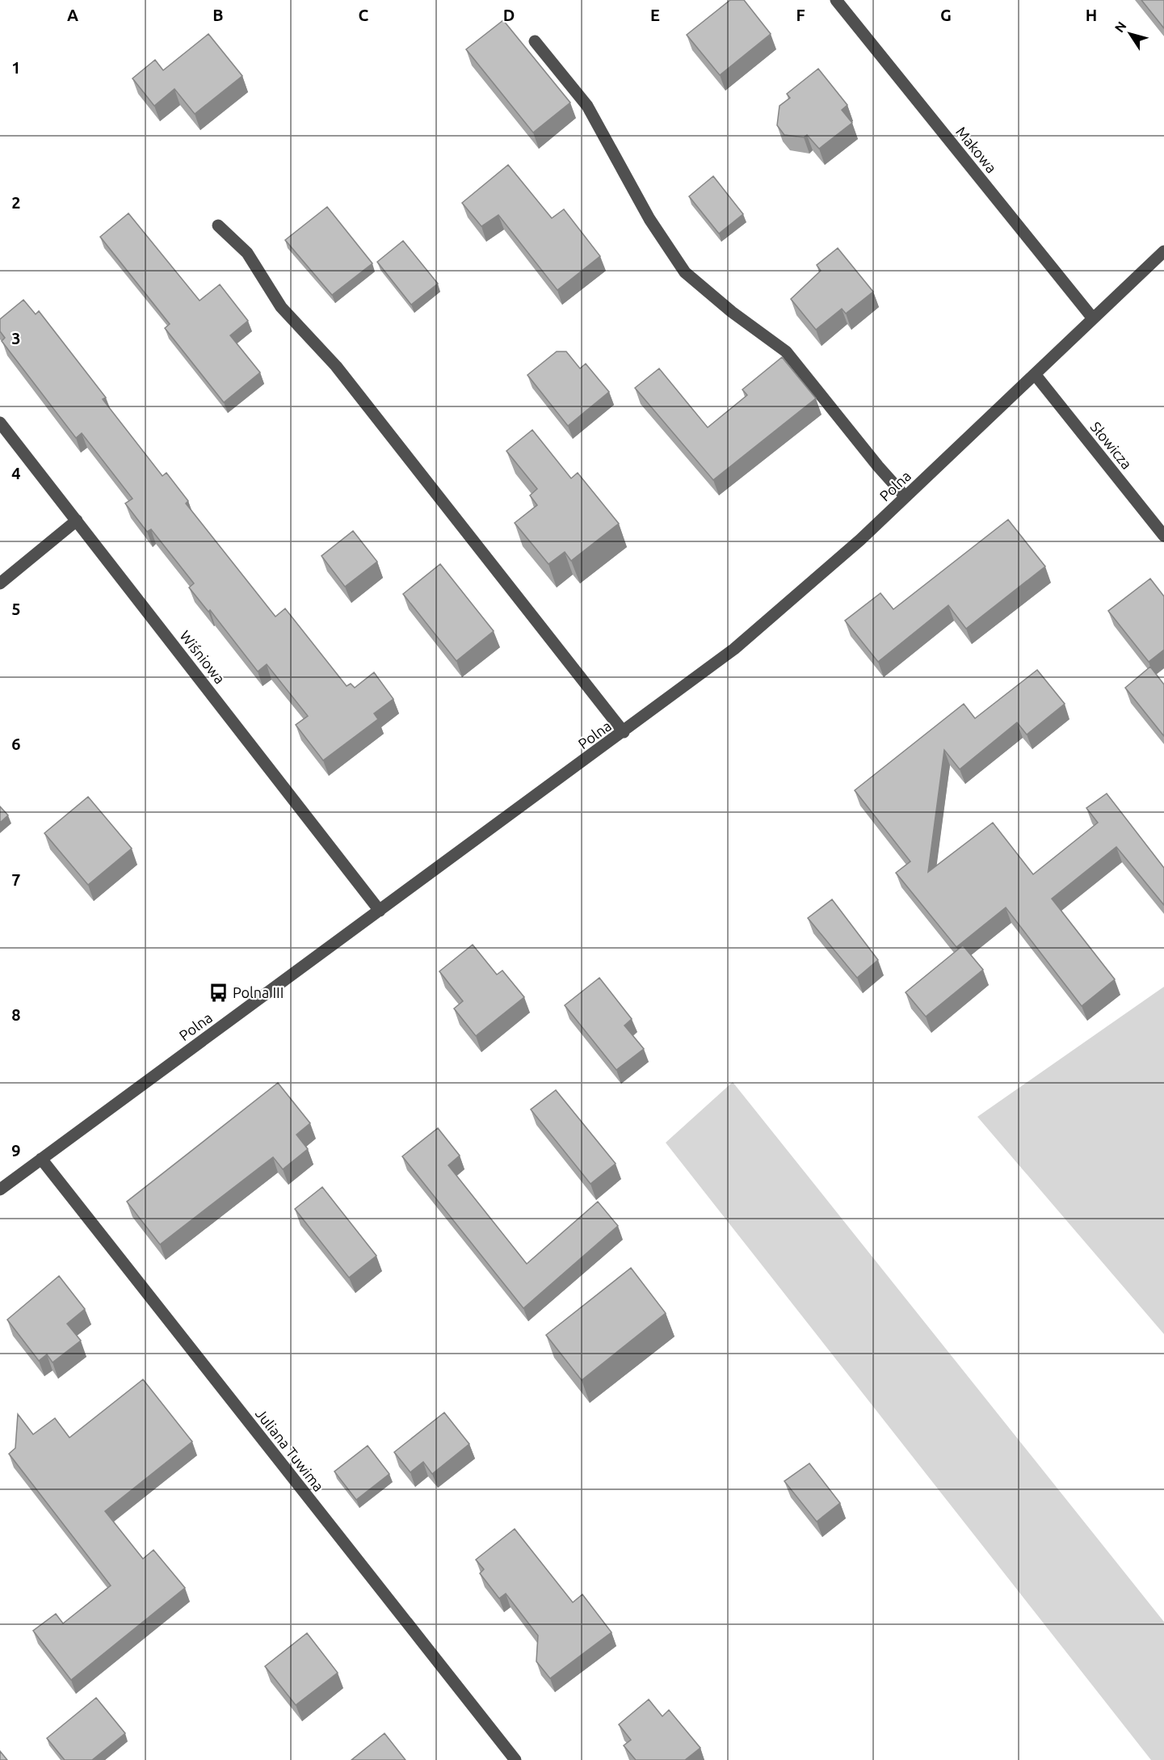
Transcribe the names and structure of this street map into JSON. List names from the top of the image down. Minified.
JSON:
{"streets":{"street":["Makowa","Słowicza","Polna","Wiśniowa","Juliana Tuwima"]},"crossings":[["Makowa","Polna"],["Słowicza","Polna"],["Polna","Wiśniowa"],["Polna","Juliana Tuwima"]],"places":{"bus stop":["Polna III"]},"north":"top left","grid":{"columns":["A","B","C","D","E","F","G","H"],"rows":["1","2","3","4","5","6","7","8","9"]}}
